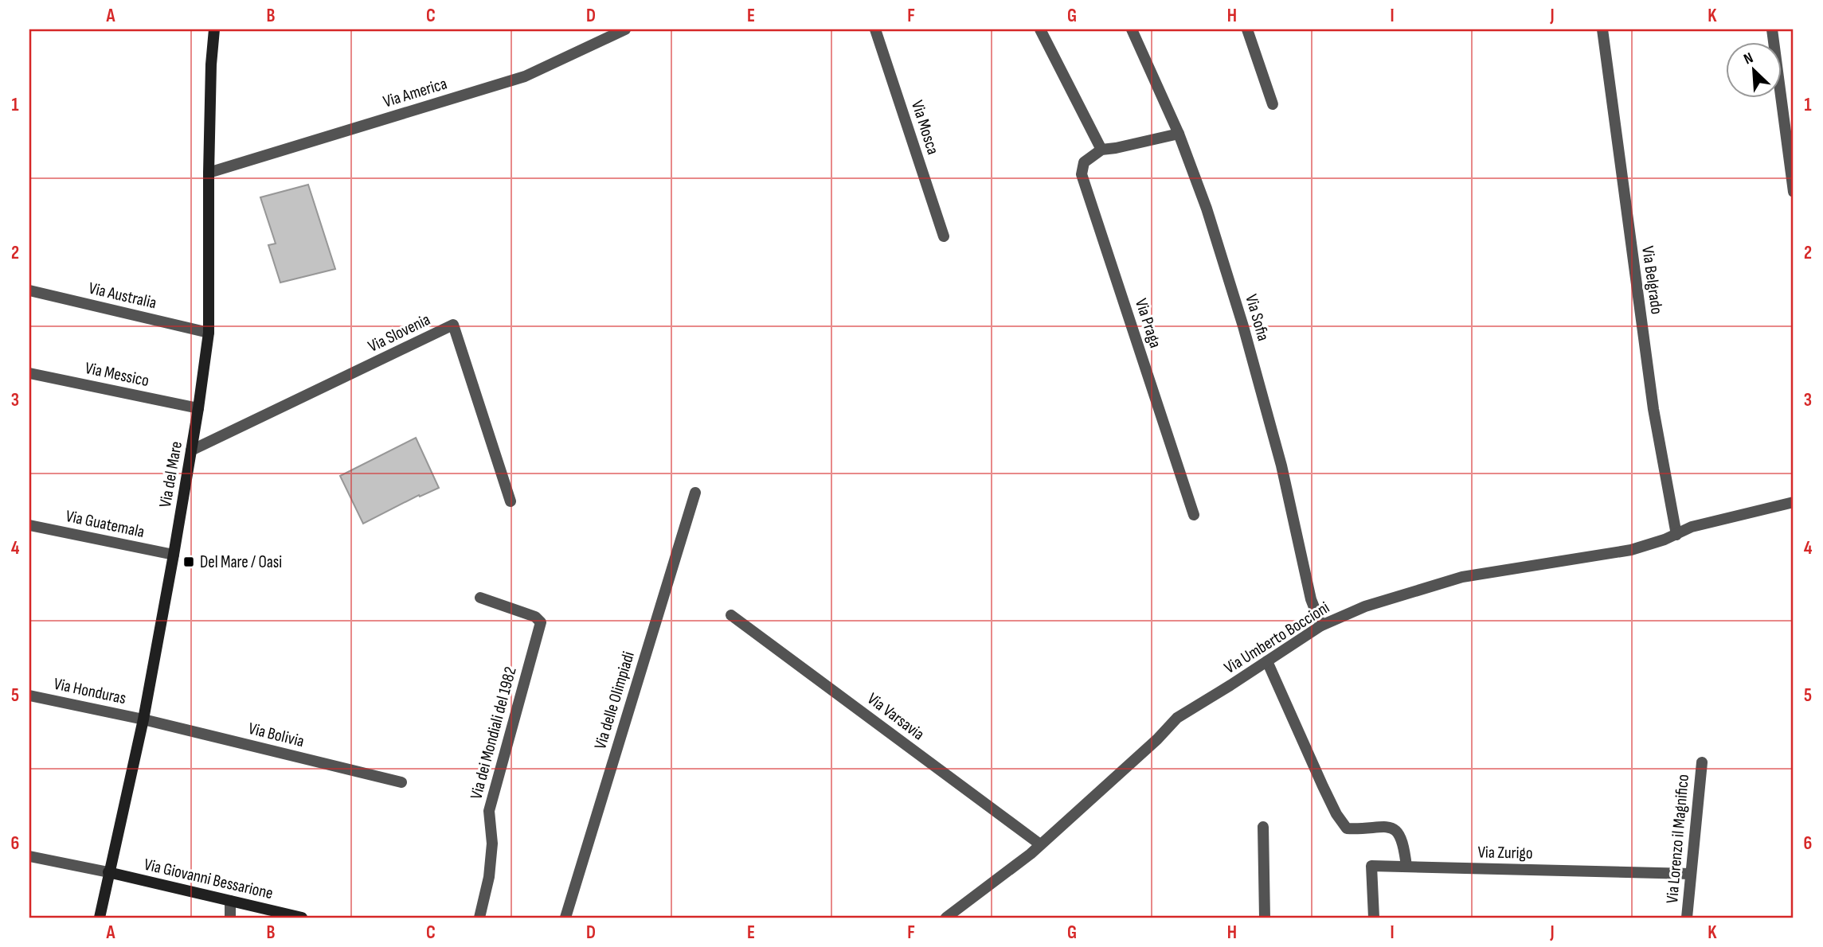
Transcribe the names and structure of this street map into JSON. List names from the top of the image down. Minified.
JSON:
{"streets":{"street":["Via America","Via Mosca","Via Belgrado","Via Australia","Via Sofia","Via Praga","Via Slovenia","Via Messico","Via del Mare","Via Guatemala","Via Umberto Boccioni","Via Honduras","Via delle Olimpiadi","Via Varsavia","Via dei Mondiali del 1982","Via Bolivia","Via Lorenzo il Magnifico","Via Zurigo","Via Giovanni Bessarione"]},"crossings":[["Via America","Via del Mare"],["Via Belgrado","Via Umberto Boccioni"],["Via Australia","Via del Mare"],["Via Sofia","Via Umberto Boccioni"],["Via Slovenia","Via del Mare"],["Via Messico","Via del Mare"],["Via del Mare","Via Guatemala"],["Via del Mare","Via Honduras"],["Via del Mare","Via Bolivia"],["Via del Mare","Via Giovanni Bessarione"],["Via Umberto Boccioni","Via Varsavia"],["Via Honduras","Via Bolivia"],["Via Lorenzo il Magnifico","Via Zurigo"]],"places":{"transit":["Del Mare / Oasi"]},"north":"top left","grid":{"columns":["A","B","C","D","E","F","G","H","I","J","K"],"rows":["1","2","3","4","5","6"]}}
